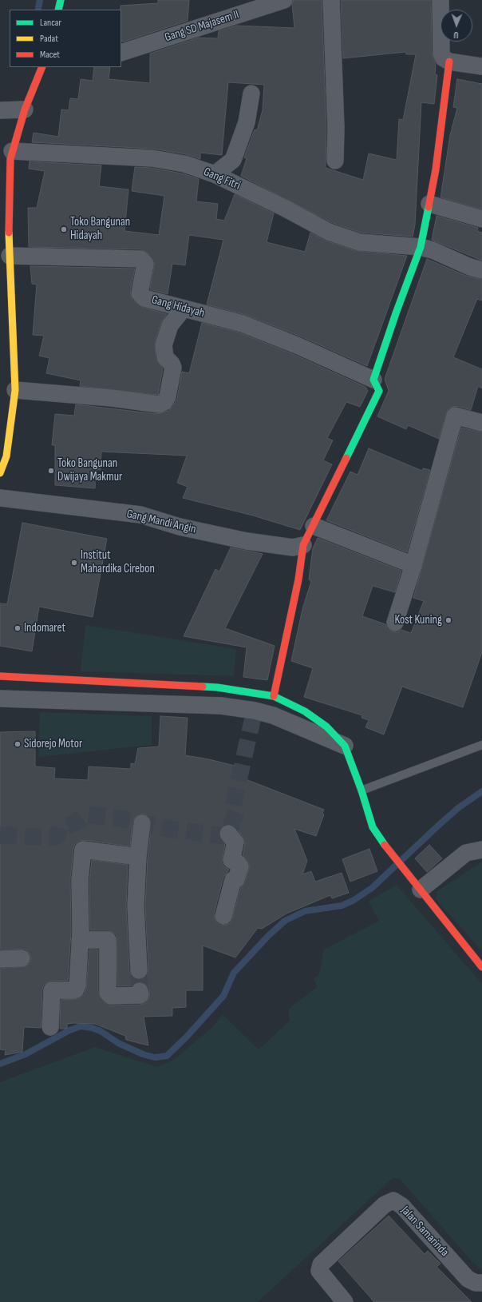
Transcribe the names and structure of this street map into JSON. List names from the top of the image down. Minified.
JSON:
{"streets":{"street":["Gang SD Majasem II","Gang Fitri","Gang Hidayah","Gang Mandi Angin","Jalan Samarinda"]},"places":["Toko Bangunan Hidayah","Toko Bangunan Dwijaya Makmur","Institut Mahardika Cirebon","Kost Kuning","Indomaret","Sidorejo Motor"],"legend":["Lancar","Padat","Macet"],"north":"bottom"}
